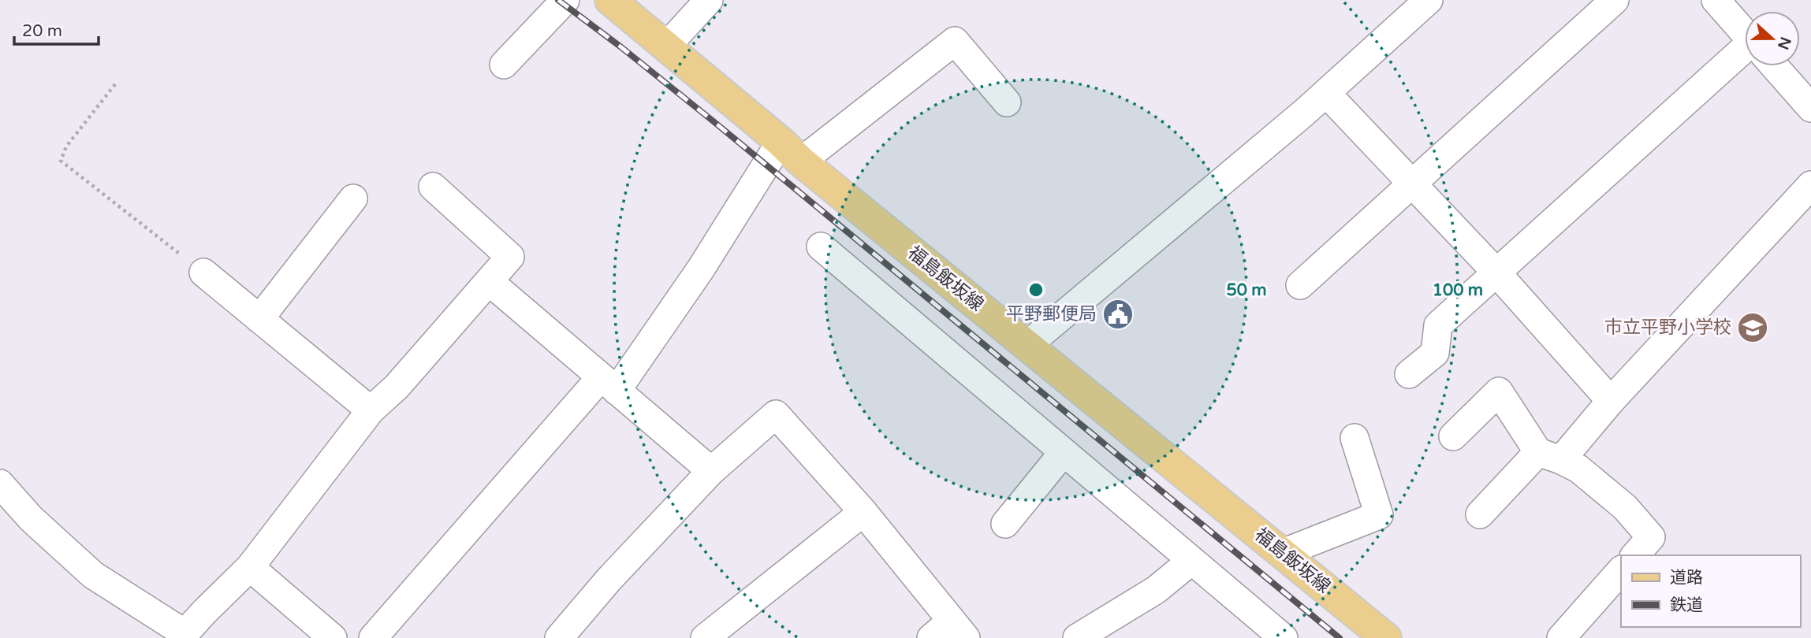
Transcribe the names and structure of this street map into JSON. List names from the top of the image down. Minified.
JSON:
{"streets":{"main road":["福島飯坂線"]},"places":{"public building":["平野郵便局"],"school or university":["市立平野小学校"]},"legend":["道路","鉄道"],"scale_bar":"20 m","north":"right","rings":["50 m","100 m"]}
